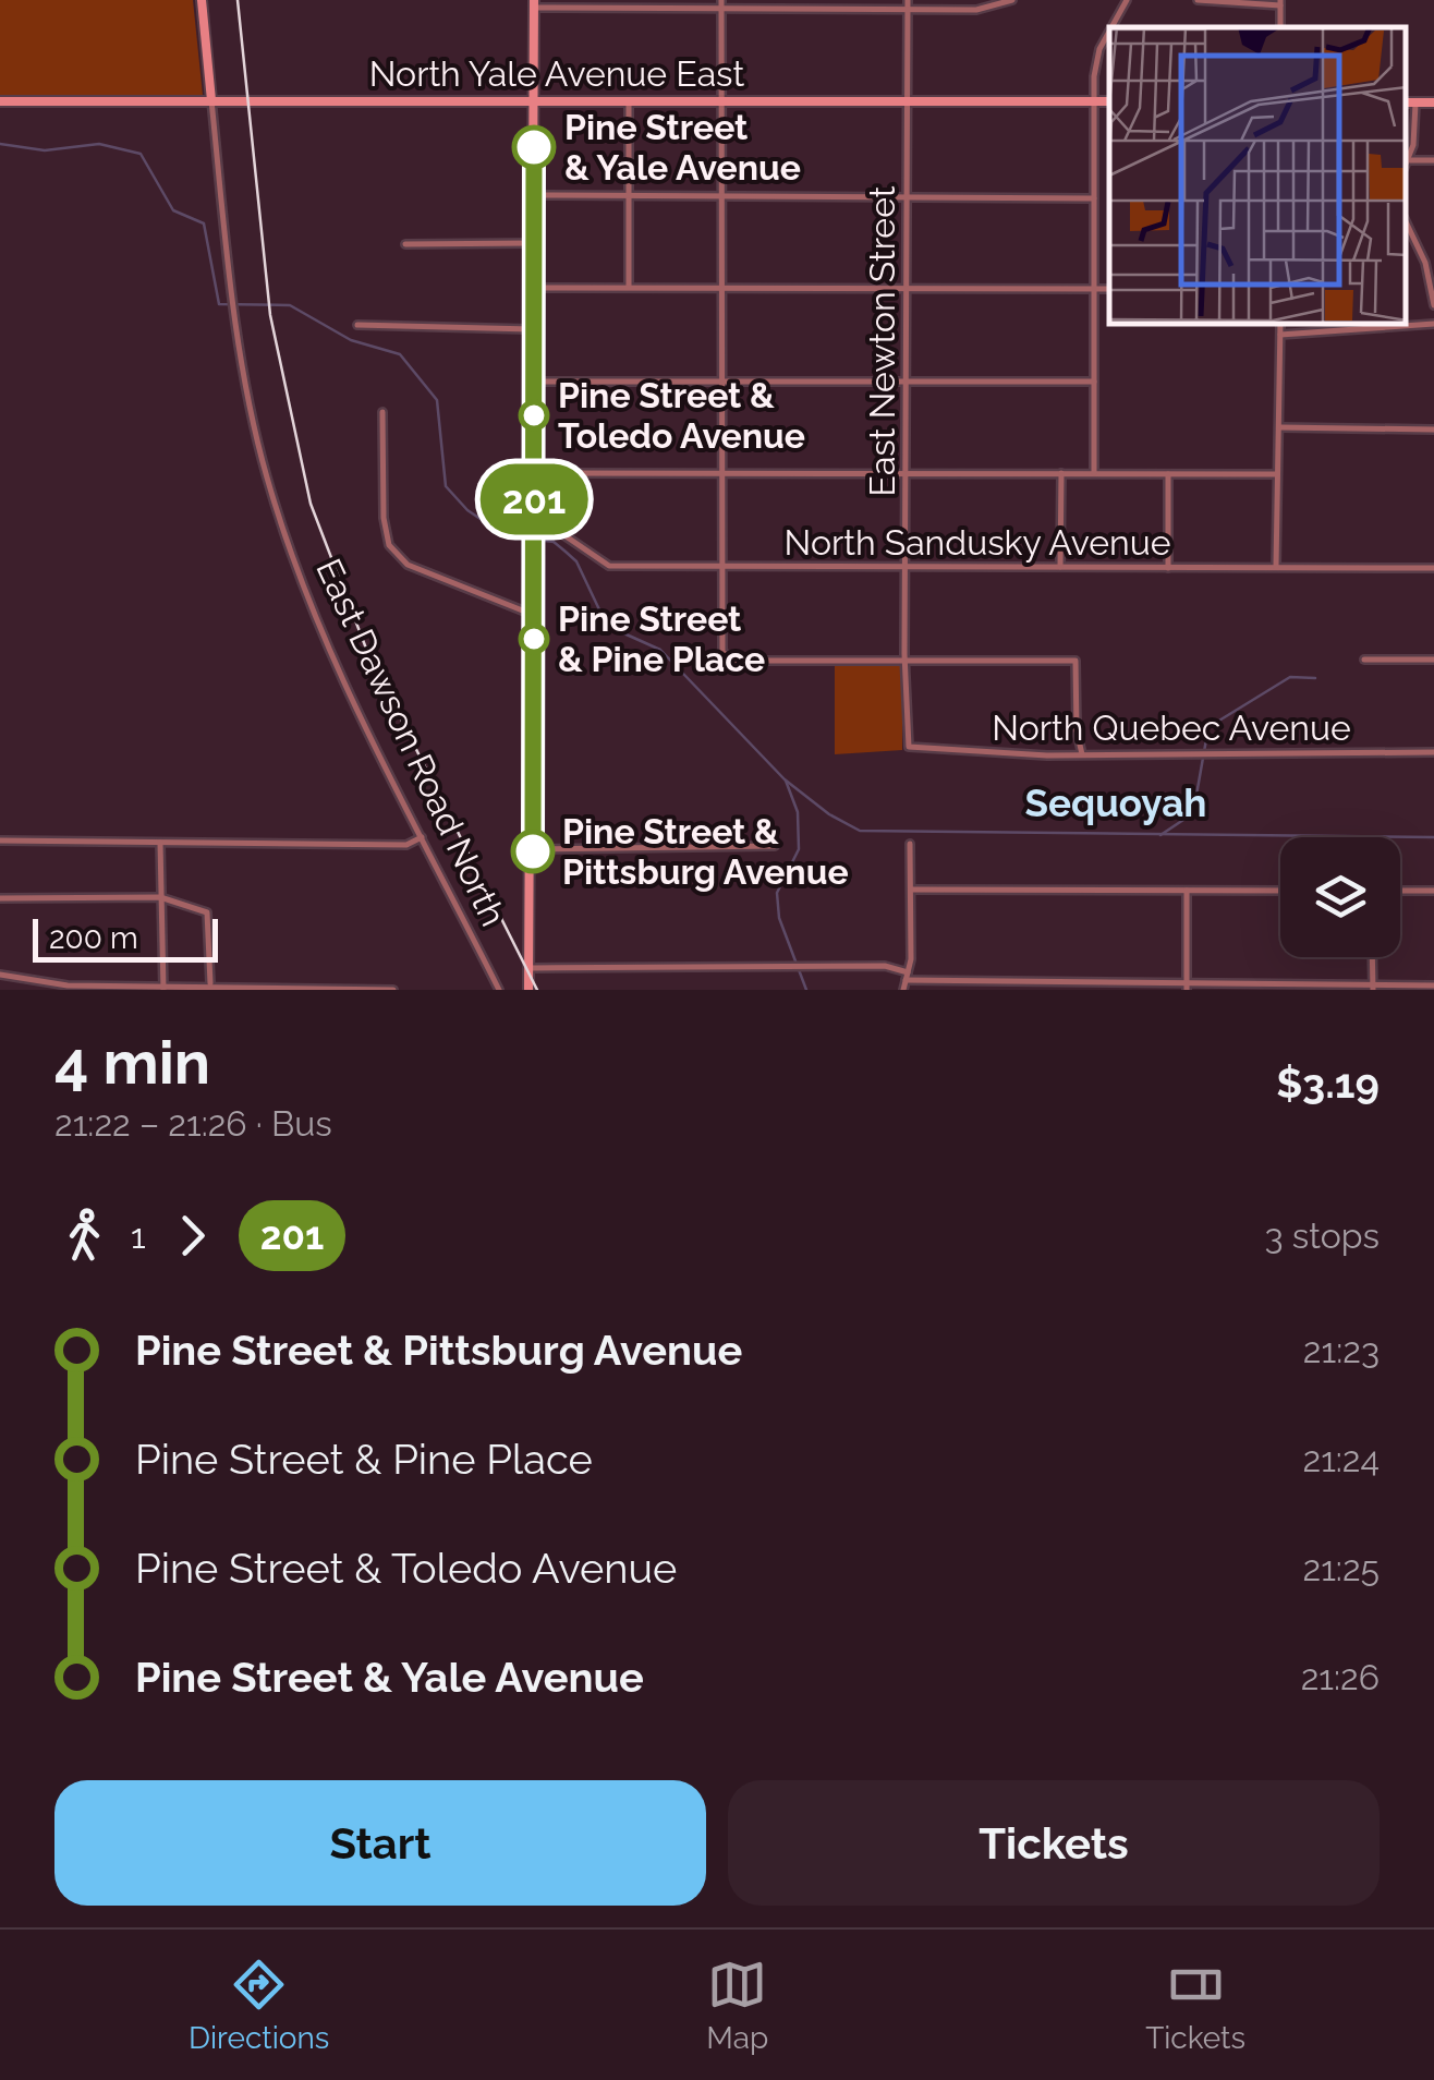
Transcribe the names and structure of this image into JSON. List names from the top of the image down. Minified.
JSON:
{"streets":{"main road":["North Yale Avenue East","East Dawson Road North"],"street":["East Newton Street","North Sandusky Avenue","North Quebec Avenue"]},"crossings":[["North Yale Avenue East","East Newton Street"],["North Yale Avenue East","East Dawson Road North"],["East Newton Street","North Sandusky Avenue"],["East Newton Street","North Quebec Avenue"]],"districts":["Sequoyah"],"places":["Pine Street & Yale Avenue","Pine Street & Toledo Avenue","Pine Street & Pine Place","Pine Street & Pittsburg Avenue"],"lines":["bus line 201"],"scale_bar":"200 m","page":{"on_map":"201","scale":"200 m","heading":["4 min","21:22 – 21:26 · Bus","$3.19"],"legs":["1","201","3 stops"],"list":[{"name":"Pine Street & Pittsburg Avenue","value":"21:23"},{"name":"Pine Street & Pine Place","value":"21:24"},{"name":"Pine Street & Toledo Avenue","value":"21:25"},{"name":"Pine Street & Yale Avenue","value":"21:26"}],"buttons":["Start","Tickets"],"tabs":["Directions","Map","Tickets"]}}
